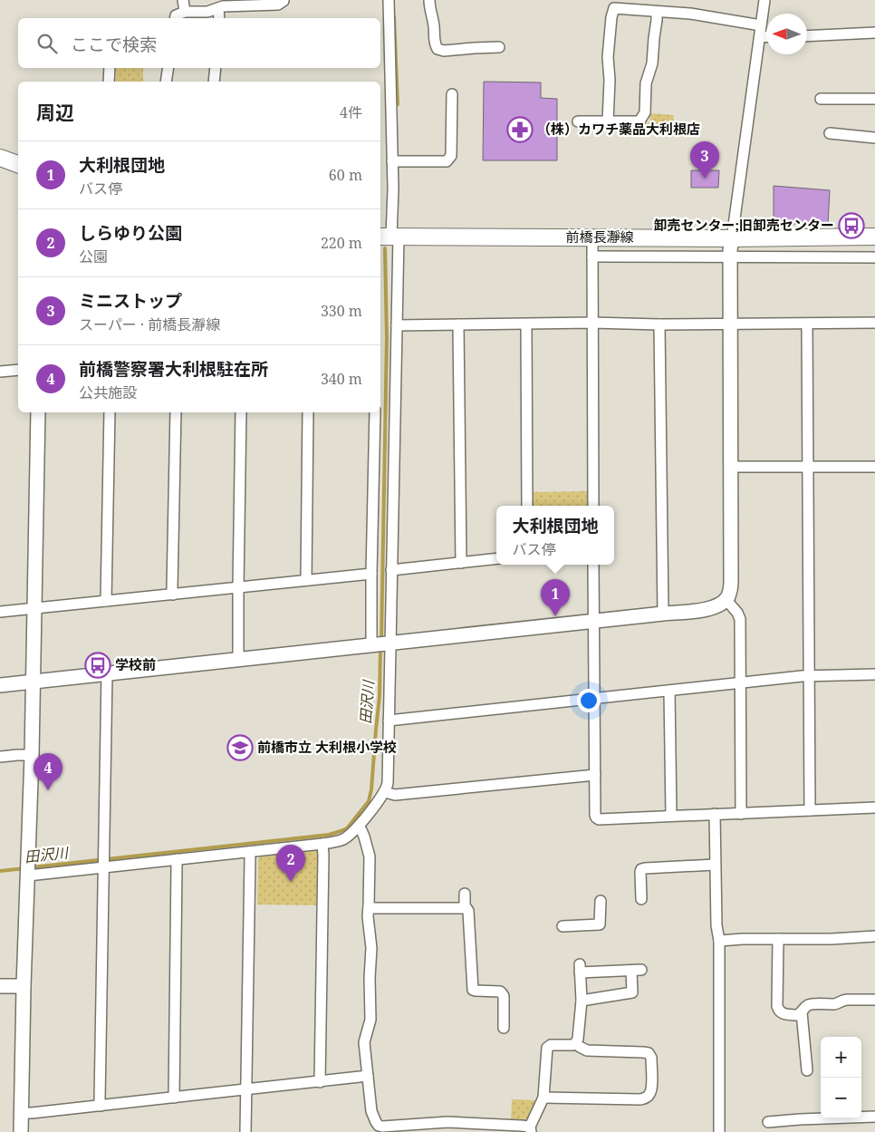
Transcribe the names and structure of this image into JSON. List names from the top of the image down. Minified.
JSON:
{"streets":{"main road":["前橋長瀞線"]},"water":["田沢川"],"places":{"pharmacy":["（株）カワチ薬品大利根店"],"bus stop":["卸売センター;旧卸売センター","学校前"],"school or university":["前橋市立 大利根小学校"]},"north":"left","page":{"search":"ここで検索","heading":["周辺","4件"],"list":[{"mark":"1","name":"大利根団地","note":"バス停","value":"60 m"},{"mark":"2","name":"しらゆり公園","note":"公園","value":"220 m"},{"mark":"3","name":"ミニストップ","note":"スーパー · 前橋長瀞線","value":"330 m"},{"mark":"4","name":"前橋警察署大利根駐在所","note":"公共施設","value":"340 m"}],"pins":["3","1","4","2"],"popup":["大利根団地","バス停"],"map_buttons":["+","−"]}}
